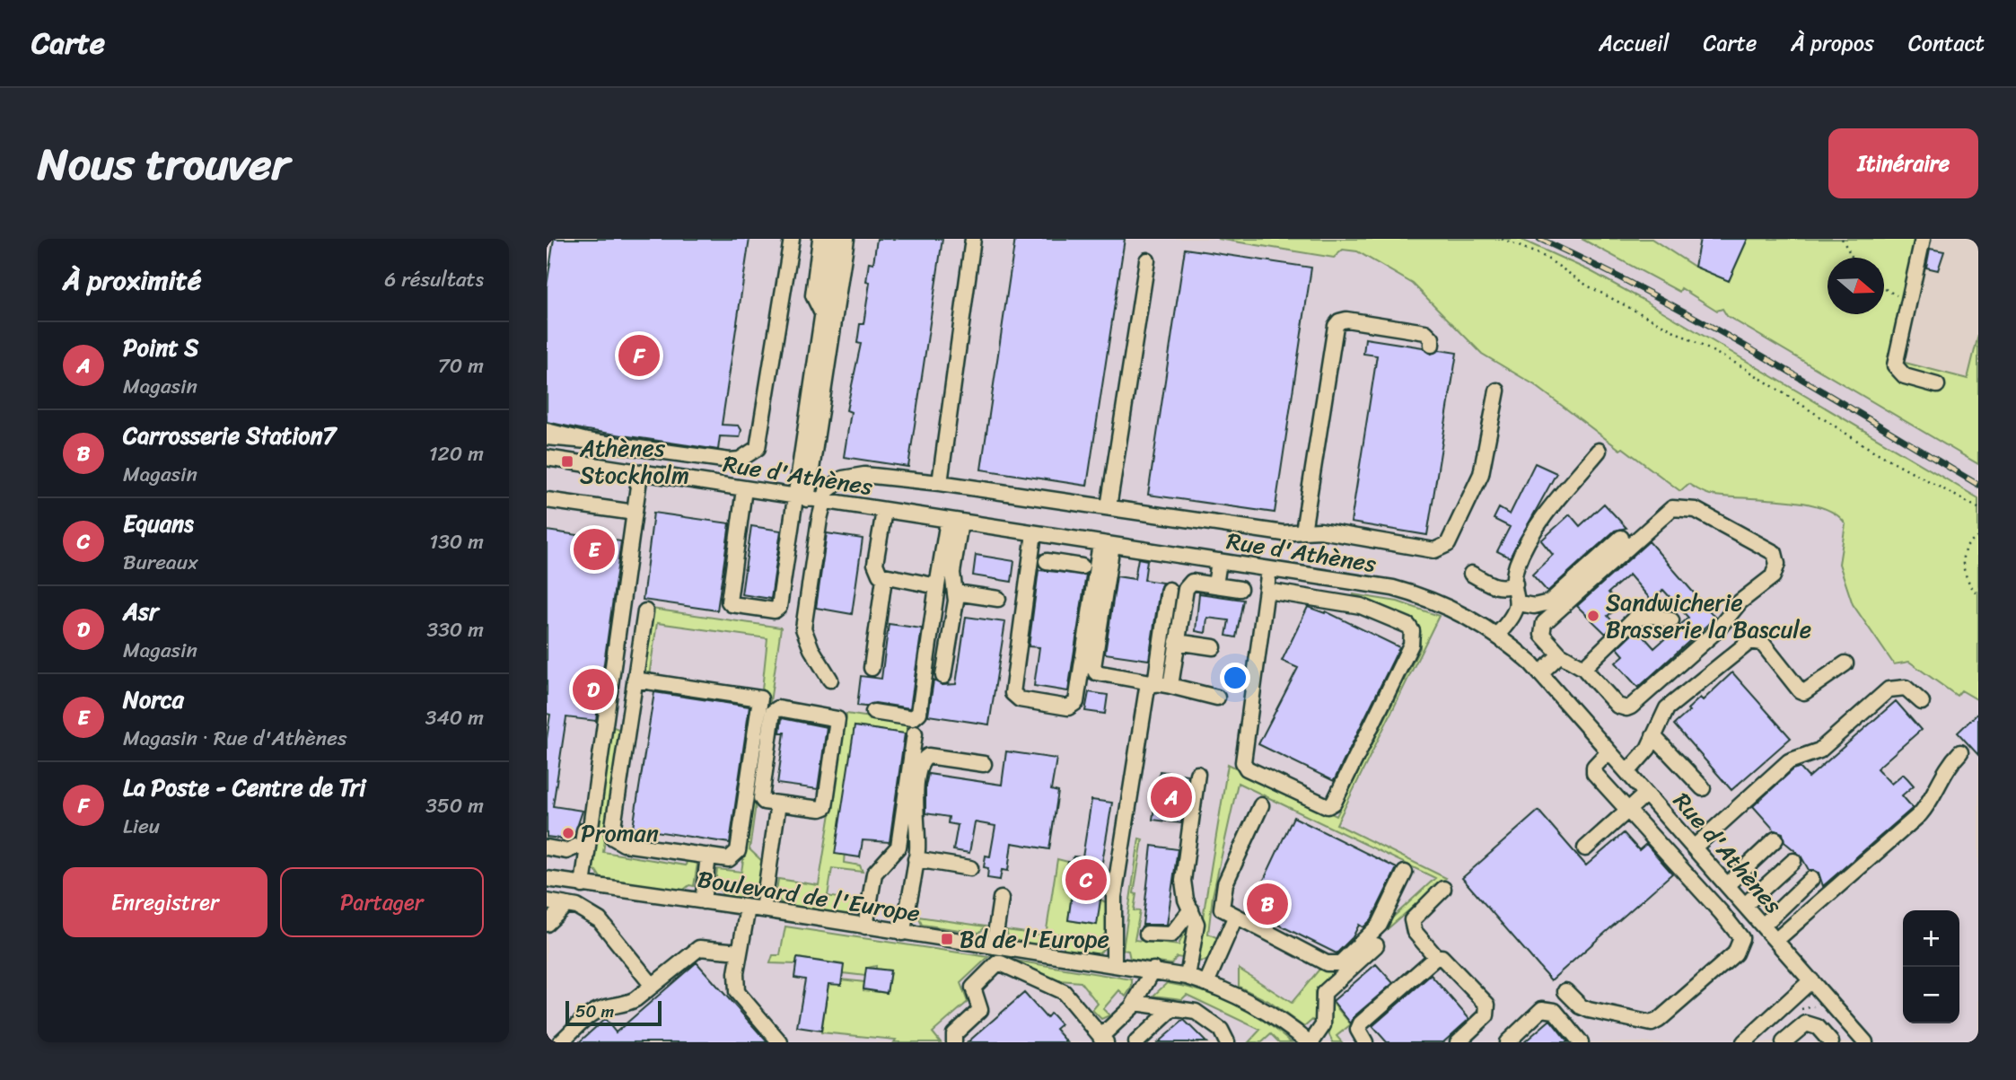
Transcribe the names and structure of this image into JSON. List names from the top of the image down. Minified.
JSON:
{"streets":{"street":["Rue d'Athènes","Boulevard de l'Europe"]},"places":{"transit":["Athènes Stockholm","Bd de l'Europe"],"other":["Sandwicherie Brasserie la Bascule","Proman"]},"scale_bar":"50 m","north":"right","page":{"header":"Carte","nav":["Accueil","Carte","À propos","Contact"],"title":"Nous trouver","buttons":["Itinéraire",["Enregistrer","Partager"]],"heading":["À proximité","6 résultats"],"list":[{"mark":"A","name":"Point S","note":"Magasin","value":"70 m"},{"mark":"B","name":"Carrosserie Station7","note":"Magasin","value":"120 m"},{"mark":"C","name":"Equans","note":"Bureaux","value":"130 m"},{"mark":"D","name":"Asr","note":"Magasin","value":"330 m"},{"mark":"E","name":"Norca","note":"Magasin · Rue d'Athènes","value":"340 m"},{"mark":"F","name":"La Poste - Centre de Tri","note":"Lieu","value":"350 m"}],"pins":["F","E","D","A","C","B"],"map_buttons":["+","−"],"scale":"50 m"}}
